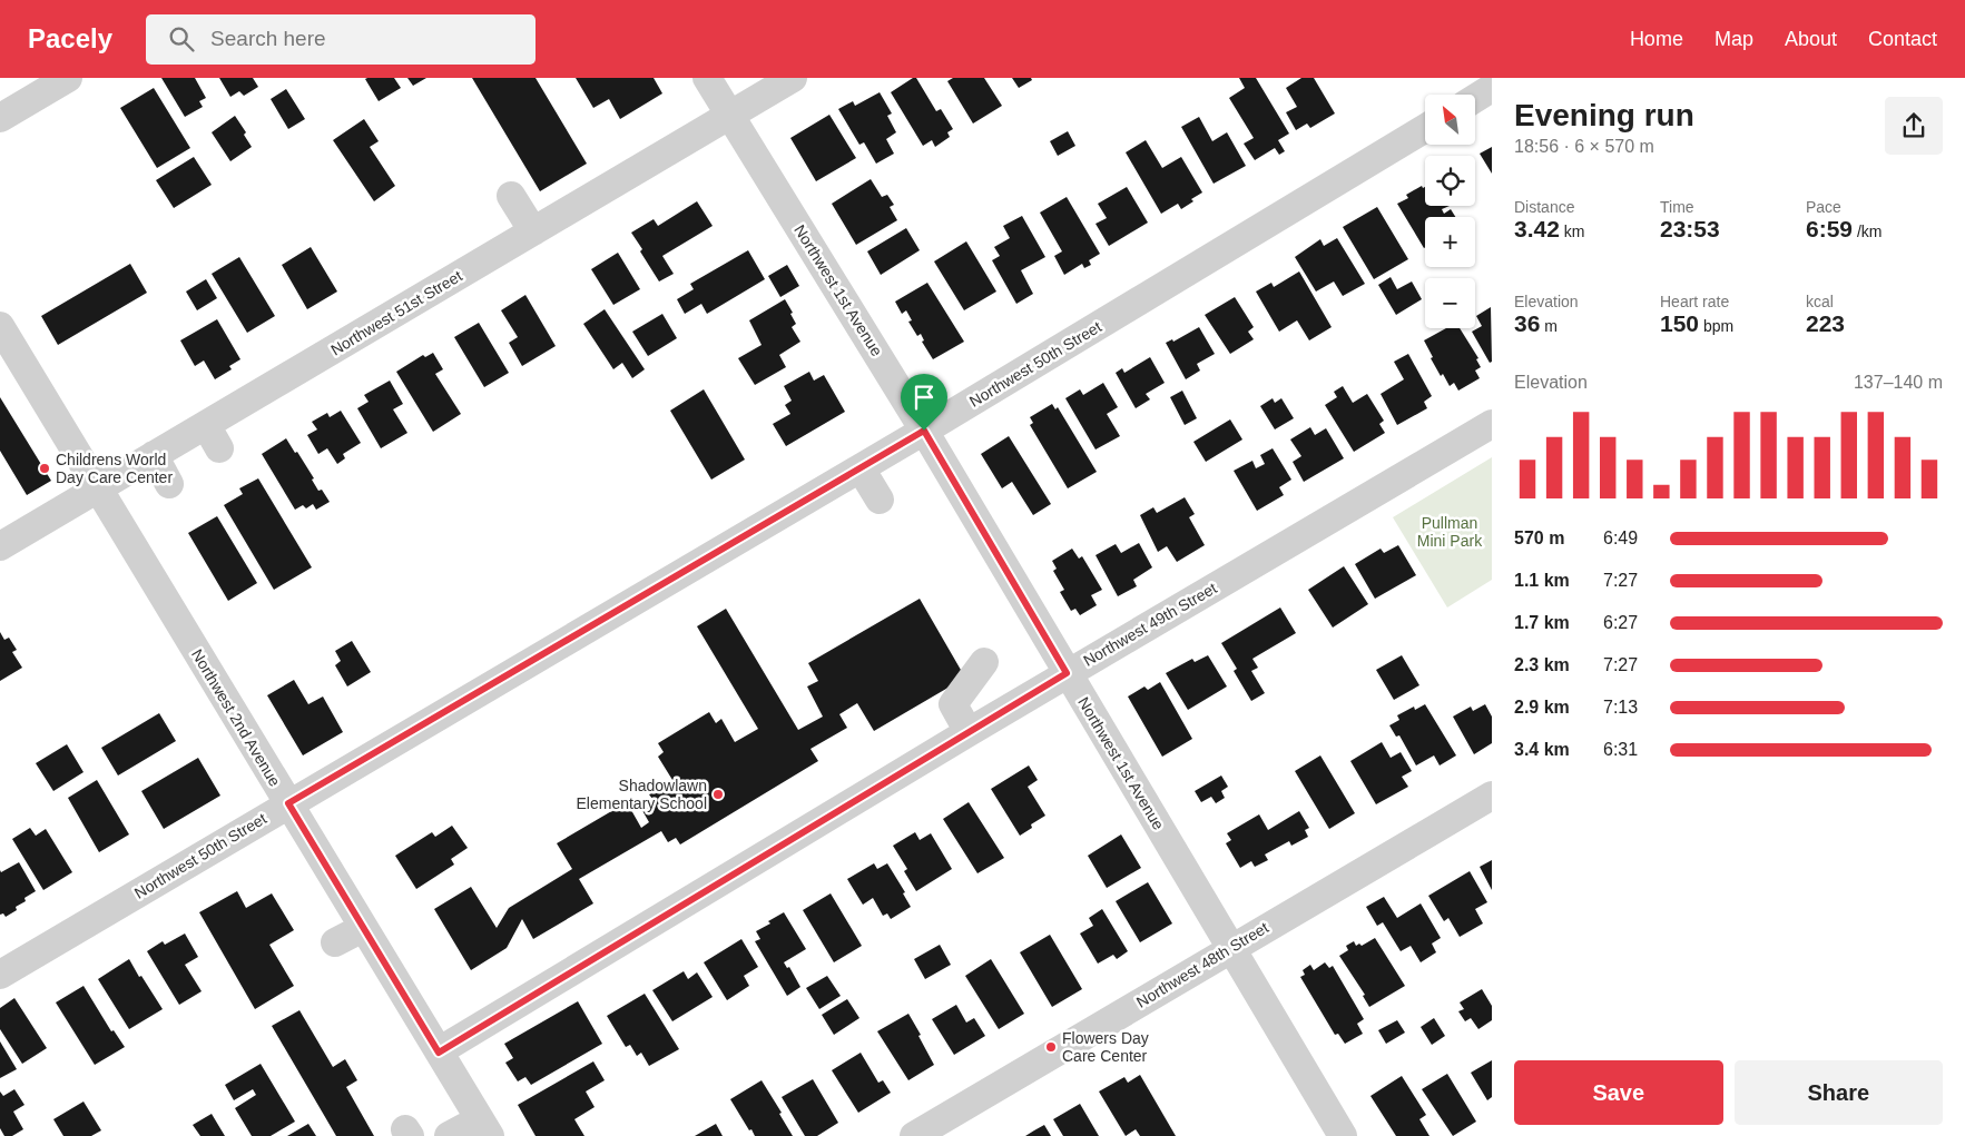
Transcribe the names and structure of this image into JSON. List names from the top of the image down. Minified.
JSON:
{"streets":{"street":["Northwest 1st Avenue","Northwest 51st Street","Northwest 50th Street","Northwest 49th Street","Northwest 2nd Avenue","Northwest 48th Street"]},"crossings":[["Northwest 1st Avenue","Northwest 51st Street"],["Northwest 1st Avenue","Northwest 50th Street"],["Northwest 1st Avenue","Northwest 49th Street"],["Northwest 1st Avenue","Northwest 48th Street"],["Northwest 51st Street","Northwest 2nd Avenue"],["Northwest 50th Street","Northwest 2nd Avenue"],["Northwest 49th Street","Northwest 2nd Avenue"]],"parks":["Pullman Mini Park"],"places":["Childrens World Day Care Center","Shadowlawn Elementary School","Flowers Day Care Center"],"north":"top left","page":{"header":"Pacely","search":"Search here","nav":["Home","Map","About","Contact"],"heading":["Evening run","18:56 · 6 × 570 m"],"map_buttons":["+","−"],"stats":[["Distance","3.42 km"],["Time","23:53"],["Pace","6:59 /km"],["Elevation","36 m"],["Heart rate","150 bpm"],["kcal","223"]],"chart":["Elevation","137–140 m"],"list":[{"name":"570 m","note":"6:49"},{"name":"1.1 km","note":"7:27"},{"name":"1.7 km","note":"6:27"},{"name":"2.3 km","note":"7:27"},{"name":"2.9 km","note":"7:13"},{"name":"3.4 km","note":"6:31"}],"buttons":["Save","Share"]}}
